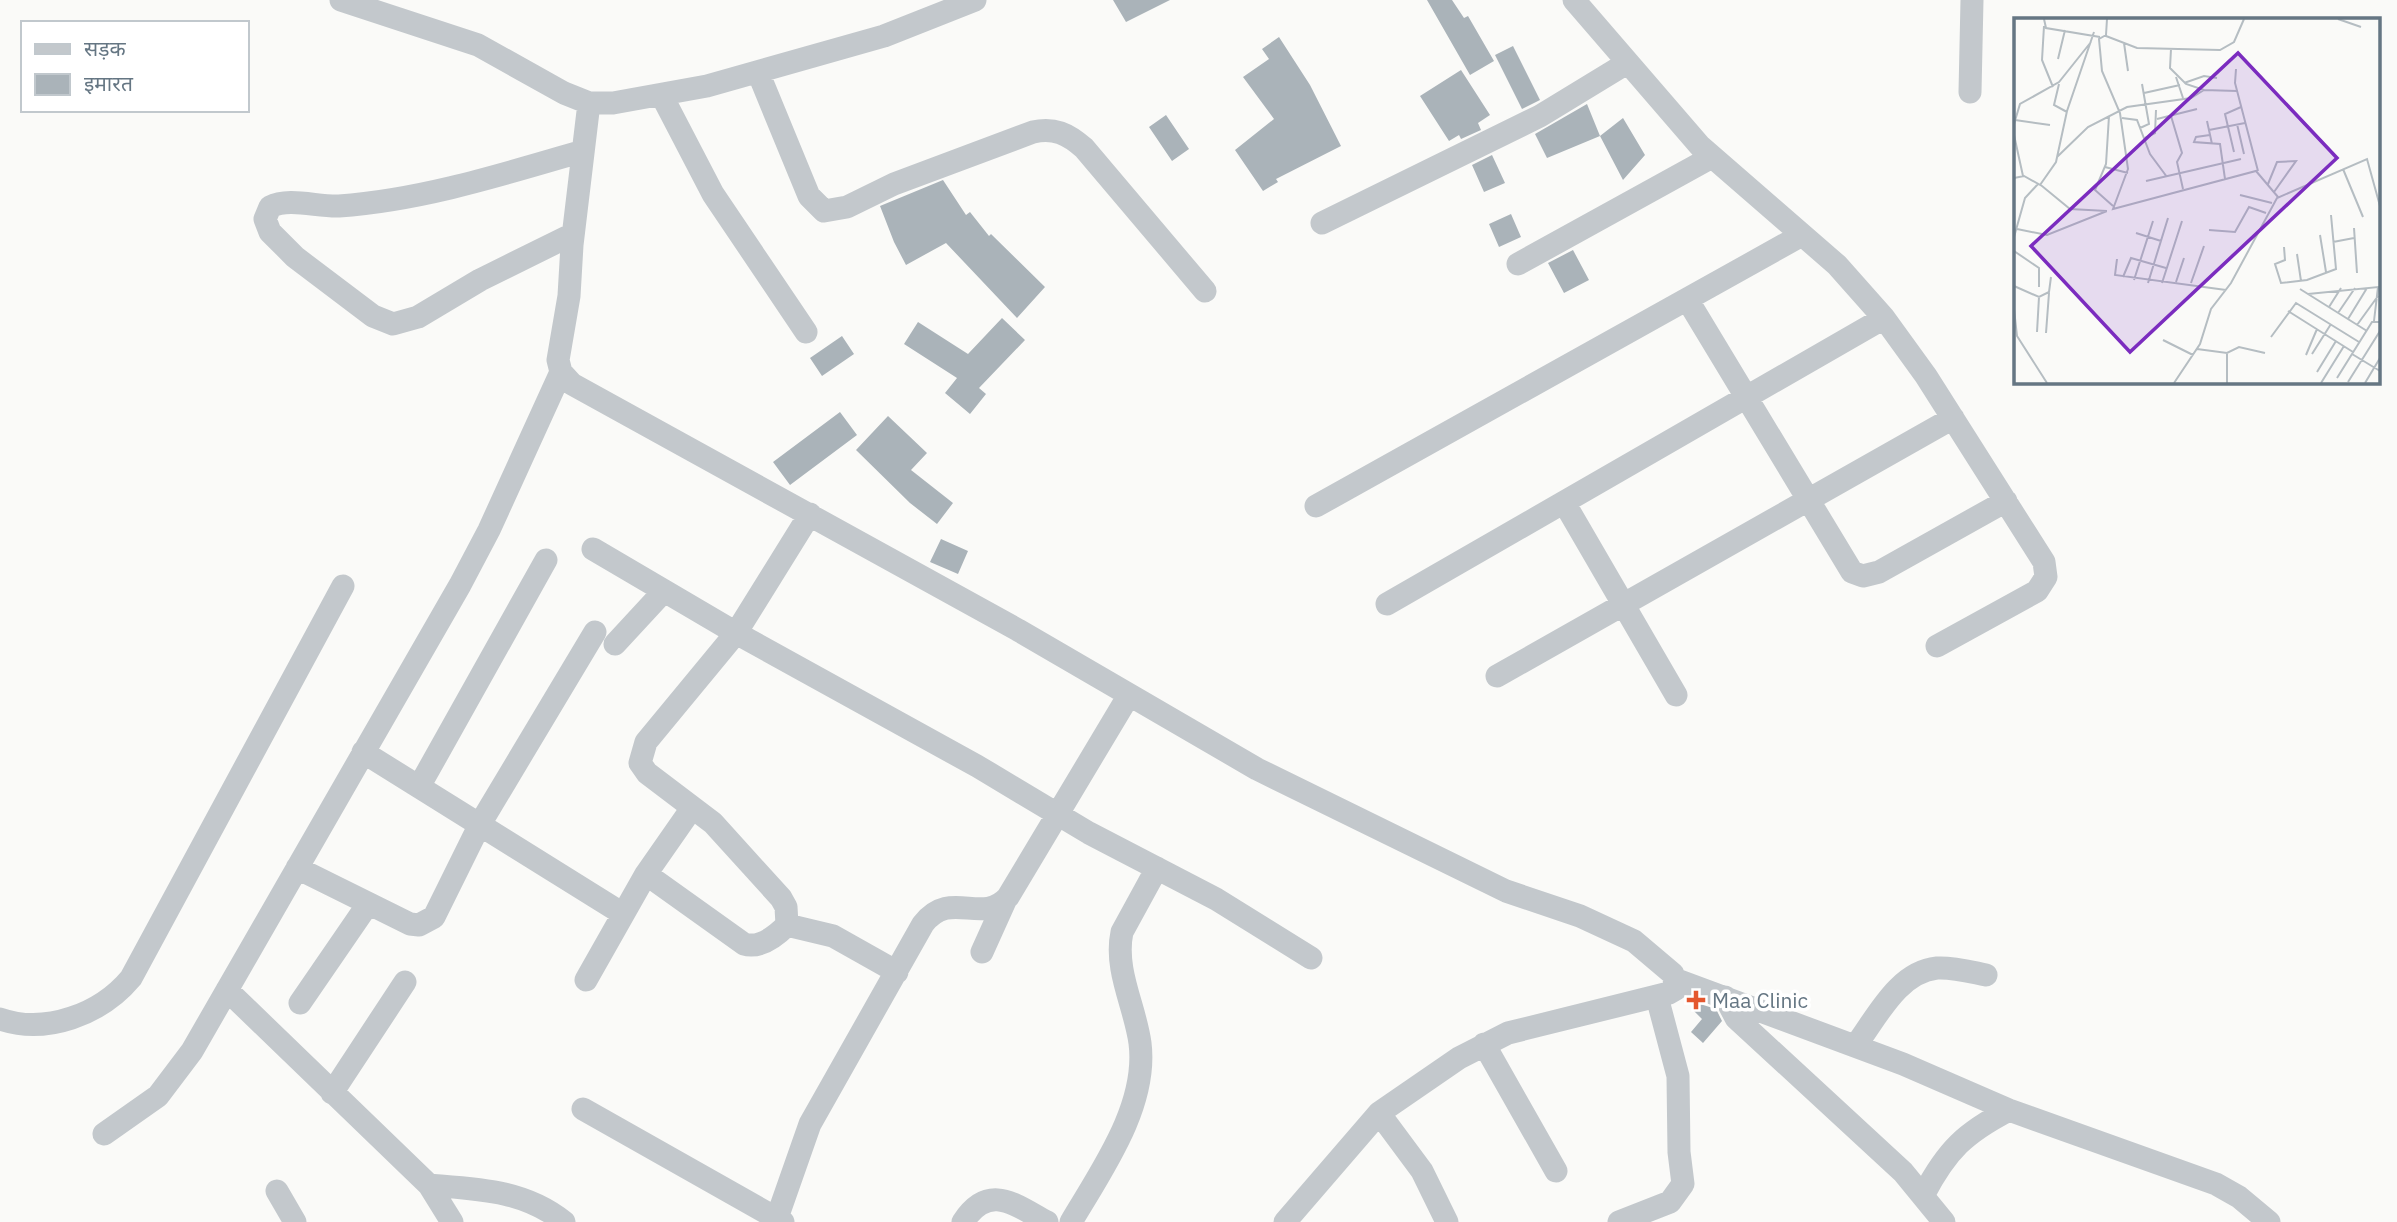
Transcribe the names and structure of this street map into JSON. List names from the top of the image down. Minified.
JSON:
{"places":{"health":["Maa Clinic"]},"legend":["सड़क","इमारत"]}
